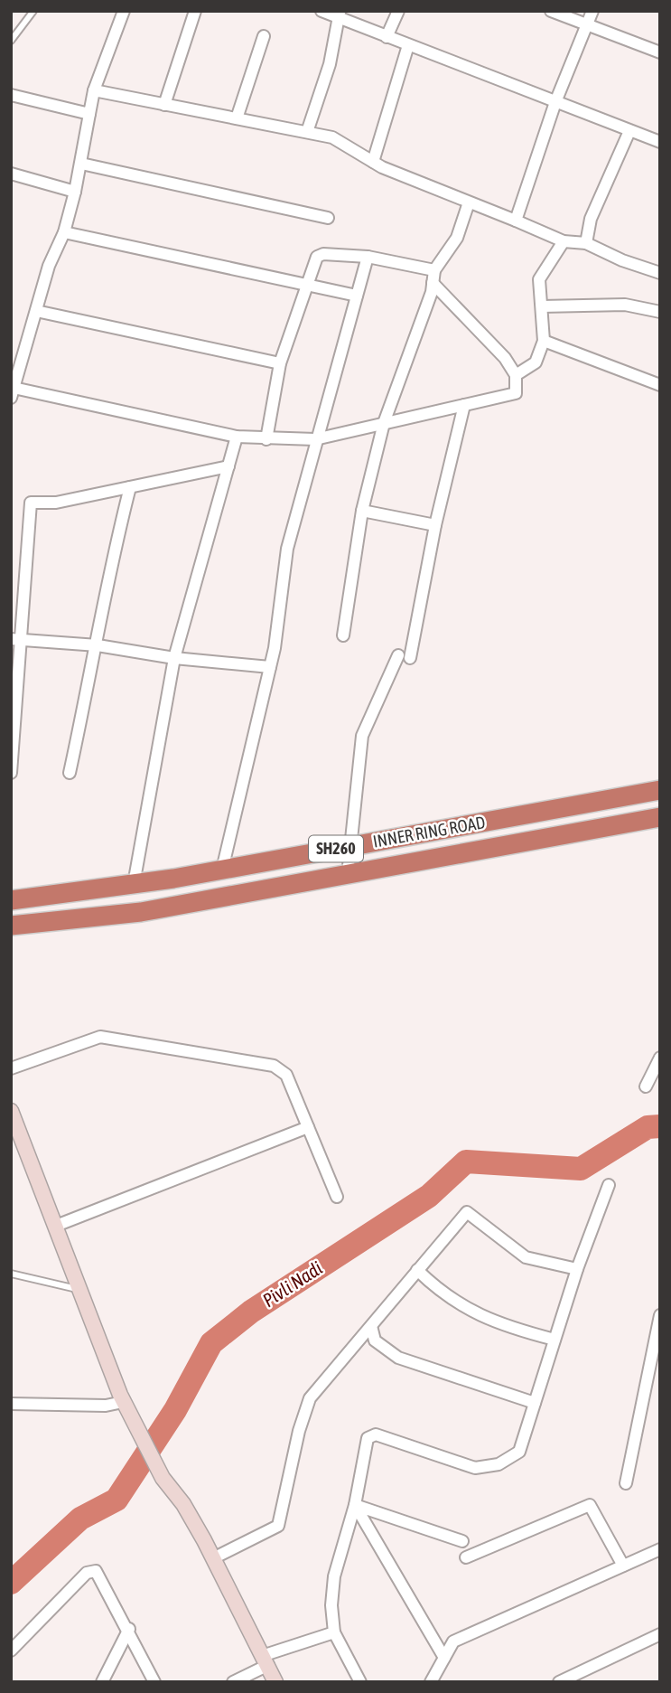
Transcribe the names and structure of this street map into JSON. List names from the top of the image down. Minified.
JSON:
{"streets":{"highway":["INNER RING ROAD","SH260"]},"water":["Pivli Nadi"]}
